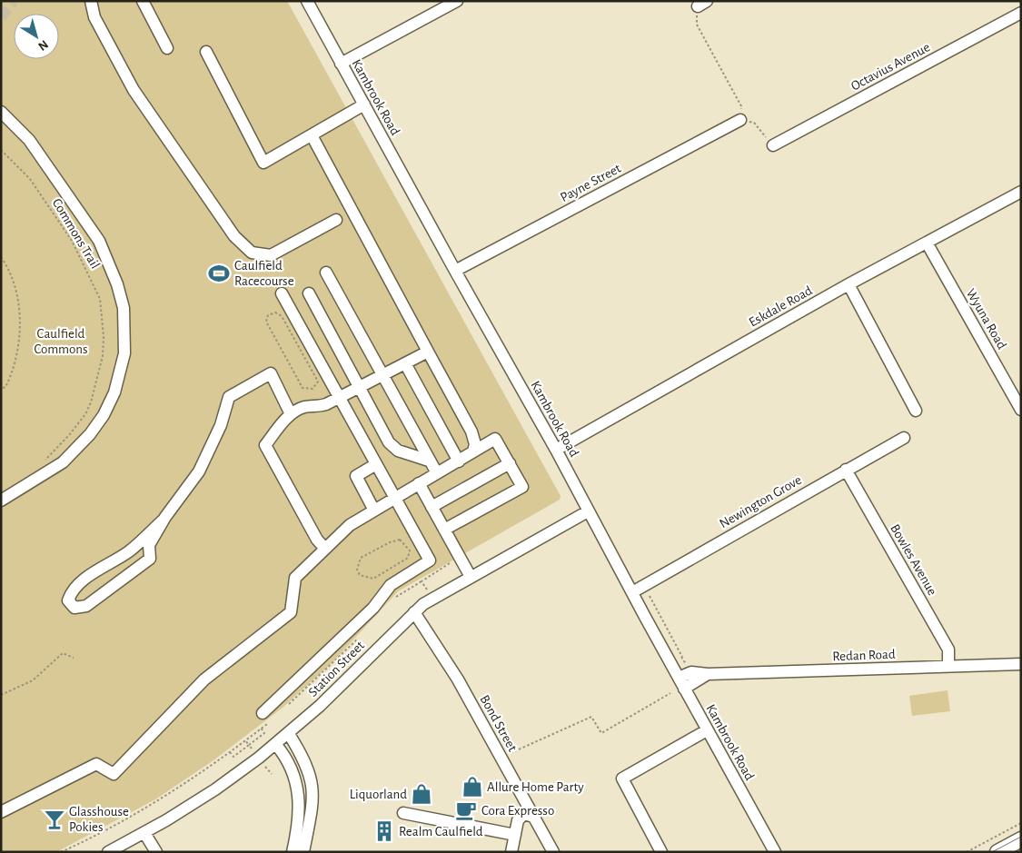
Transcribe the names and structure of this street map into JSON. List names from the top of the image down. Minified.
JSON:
{"streets":{"street":["Octavius Avenue","Kambrook Road","Payne Street","Eskdale Road","Wyuna Road","Newington Grove","Bowles Avenue","Redan Road","Station Street","Bond Street"],"path":["Commons Trail"]},"crossings":[["Kambrook Road","Payne Street"],["Kambrook Road","Eskdale Road"],["Kambrook Road","Newington Grove"],["Kambrook Road","Redan Road"],["Kambrook Road","Station Street"],["Eskdale Road","Wyuna Road"],["Newington Grove","Bowles Avenue"],["Bowles Avenue","Redan Road"],["Station Street","Bond Street"]],"parks":["Caulfield Commons"],"places":{"sports":["Caulfield Racecourse"],"shop":["Allure Home Party","Liquorland"],"cafe":["Cora Expresso"],"bar":["Glasshouse Pokies"],"building":["Realm Caulfield"]},"north":"bottom right"}
